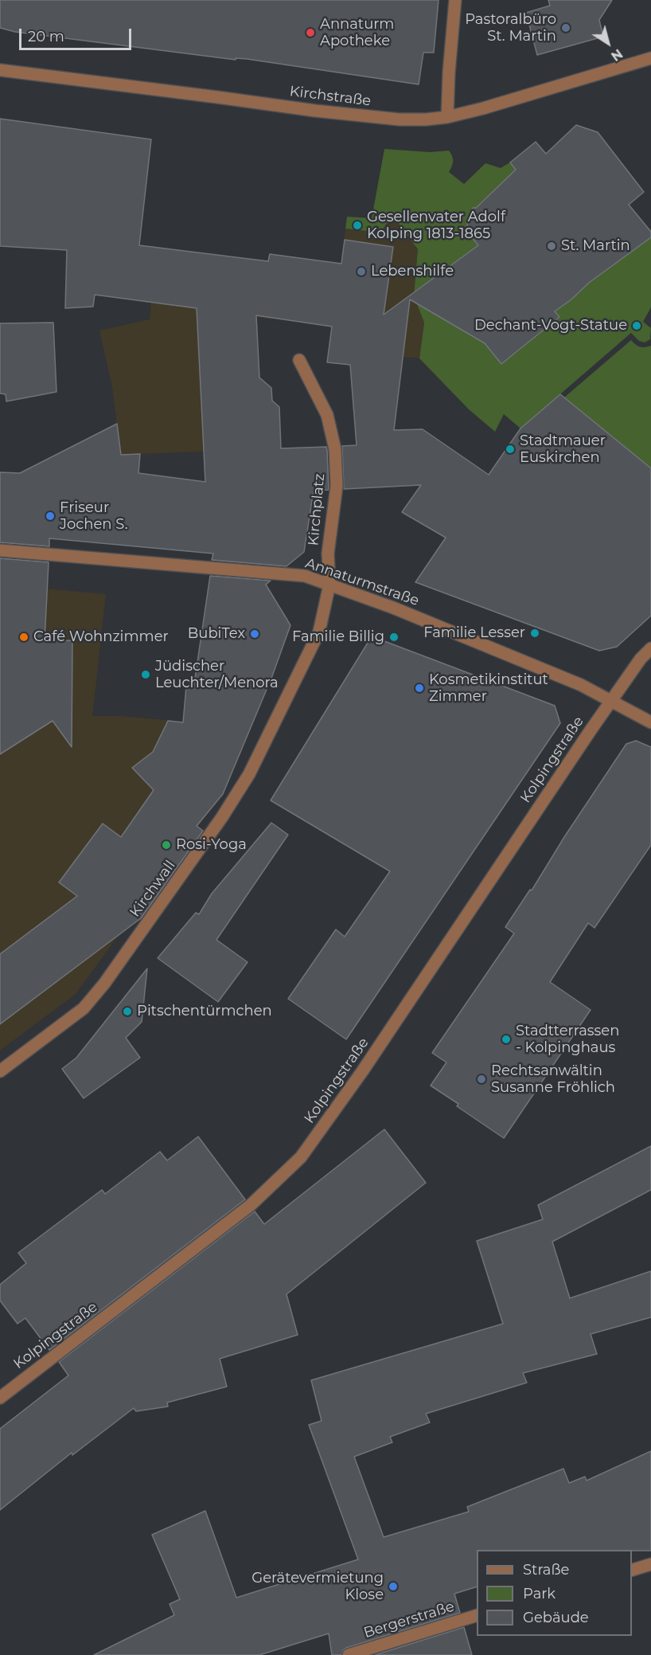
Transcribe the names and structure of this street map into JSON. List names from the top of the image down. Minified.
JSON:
{"streets":{"street":["Kirchstraße","Kirchplatz","Annaturmstraße","Kolpingstraße","Kirchwall","Bergerstraße"]},"crossings":[["Kirchplatz","Annaturmstraße"],["Kirchplatz","Kirchwall"],["Annaturmstraße","Kolpingstraße"],["Annaturmstraße","Kirchwall"]],"places":["Pastoralbüro St. Martin","Annaturm Apotheke","Gesellenvater Adolf Kolping 1813-1865","St. Martin","Lebenshilfe","Dechant-Vogt-Statue","Stadtmauer Euskirchen","Friseur Jochen S.","Familie Lesser","BubiTex","Café Wohnzimmer","Familie Billig","Jüdischer Leuchter/Menora","Kosmetikinstitut Zimmer","Rosi-Yoga","Pitschentürmchen","Stadtterrassen - Kolpinghaus","Rechtsanwältin Susanne Fröhlich","Gerätevermietung Klose"],"legend":["Straße","Park","Gebäude"],"scale_bar":"20 m","north":"bottom right"}
